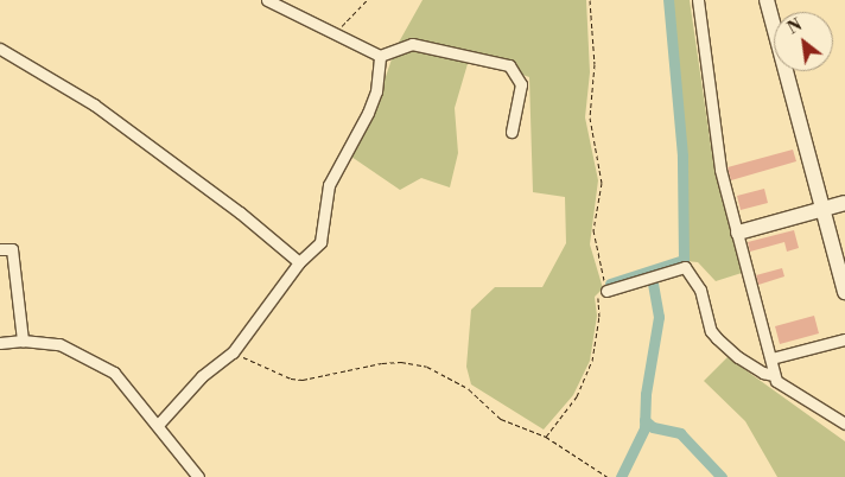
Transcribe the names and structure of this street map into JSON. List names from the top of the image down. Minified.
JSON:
{"north":"top left"}
